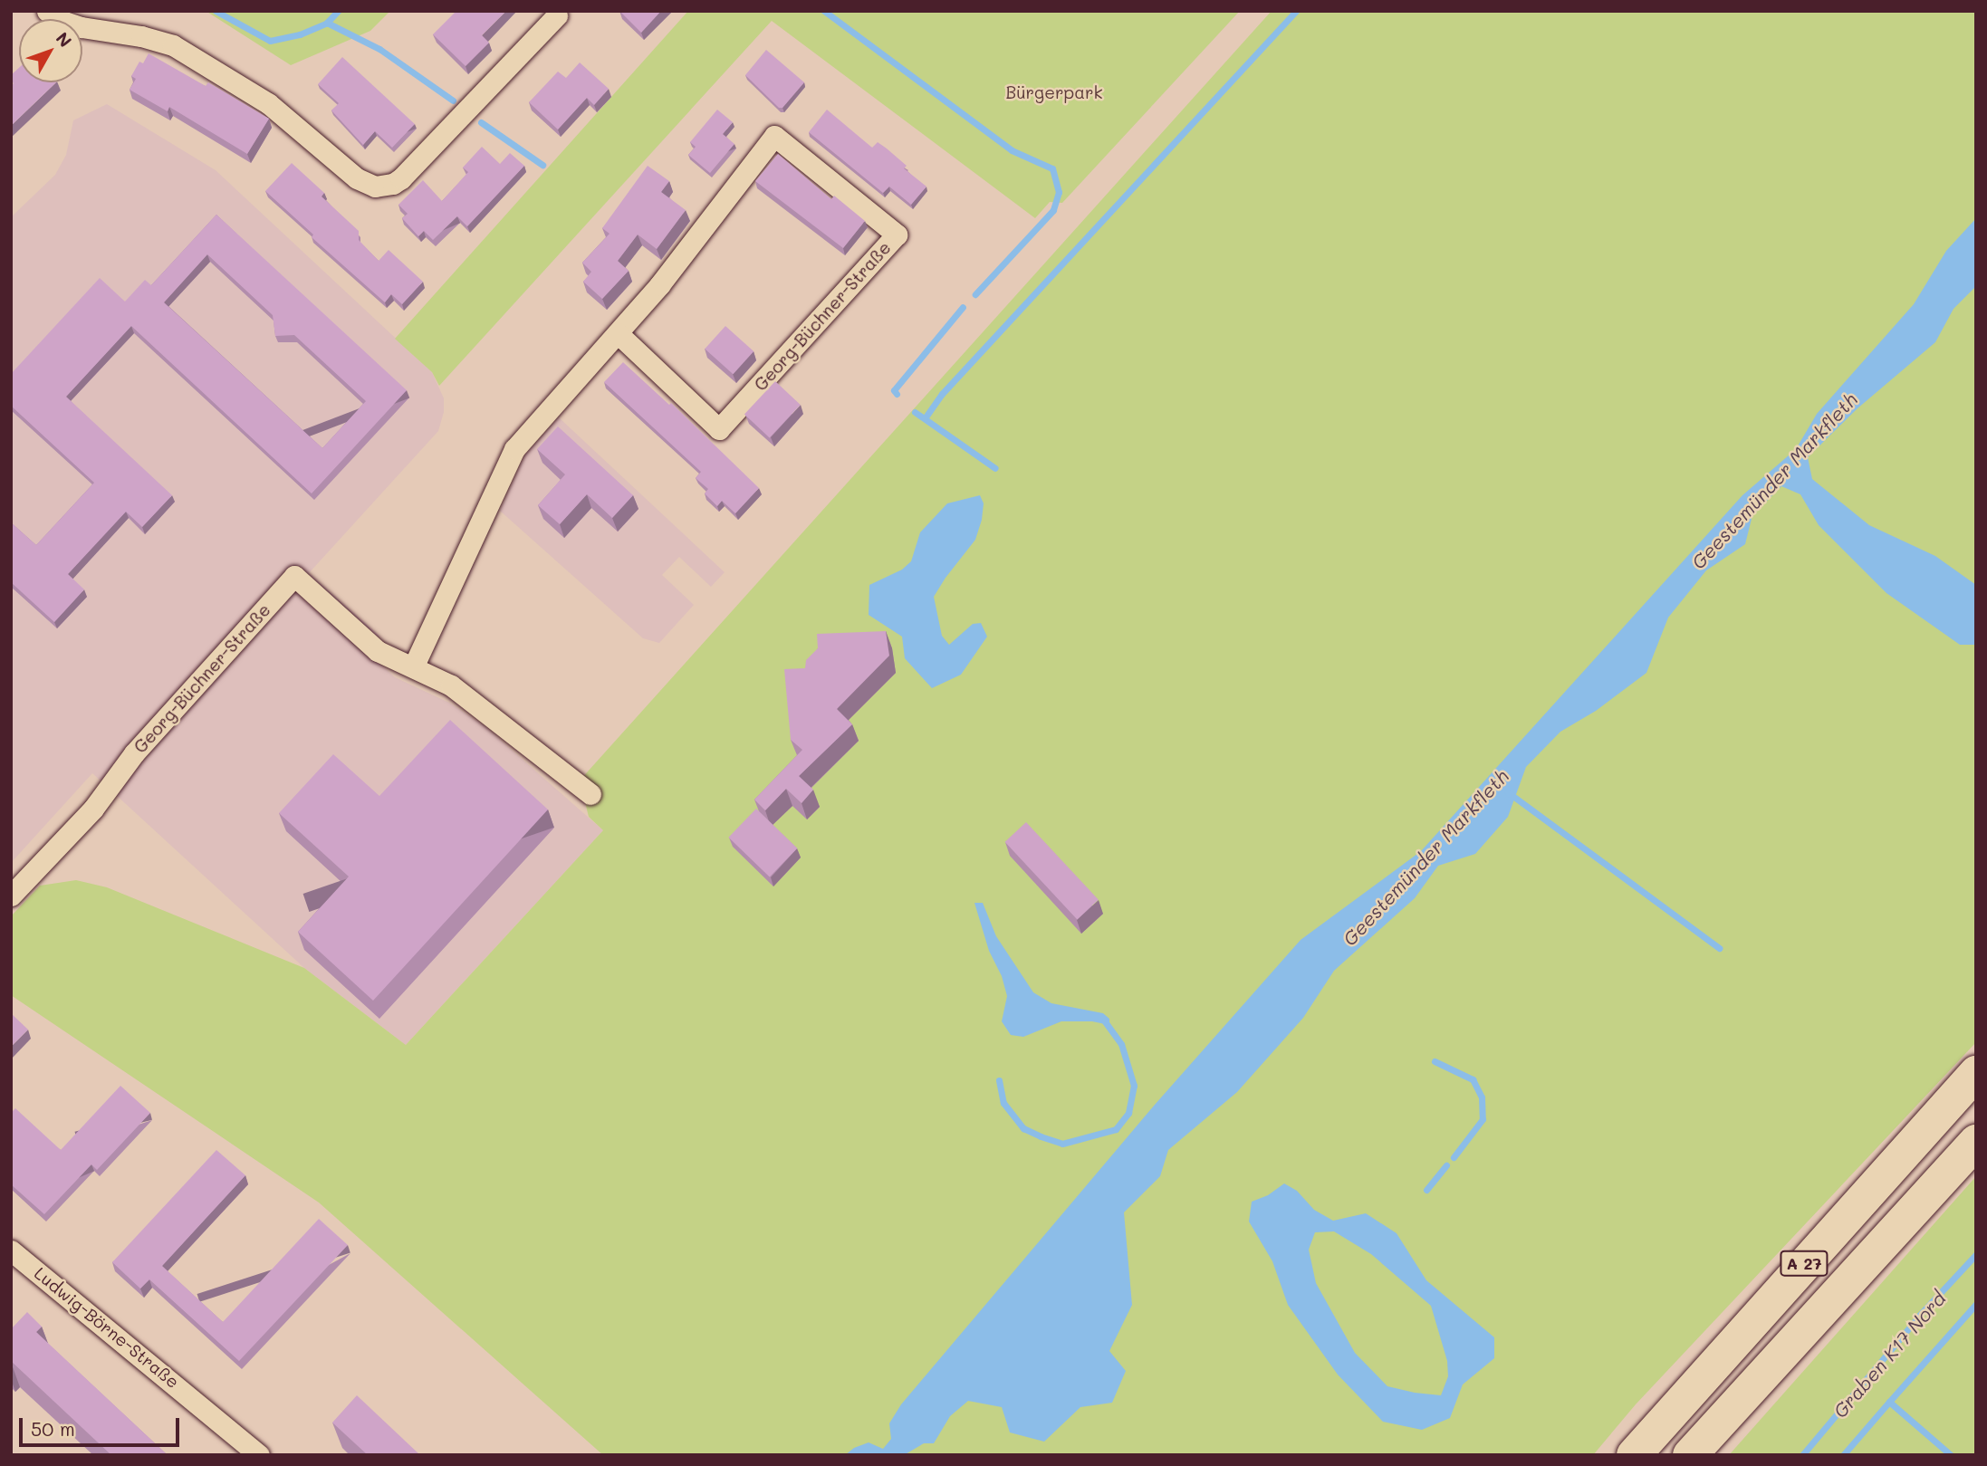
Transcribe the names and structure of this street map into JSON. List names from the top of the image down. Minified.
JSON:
{"streets":{"highway":["A 27"],"street":["Georg-Büchner-Straße","Ludwig-Börne-Straße"]},"water":["Geestemünder Markfleth","Graben K17 Nord"],"parks":["Bürgerpark"],"scale_bar":"50 m","north":"top right"}
